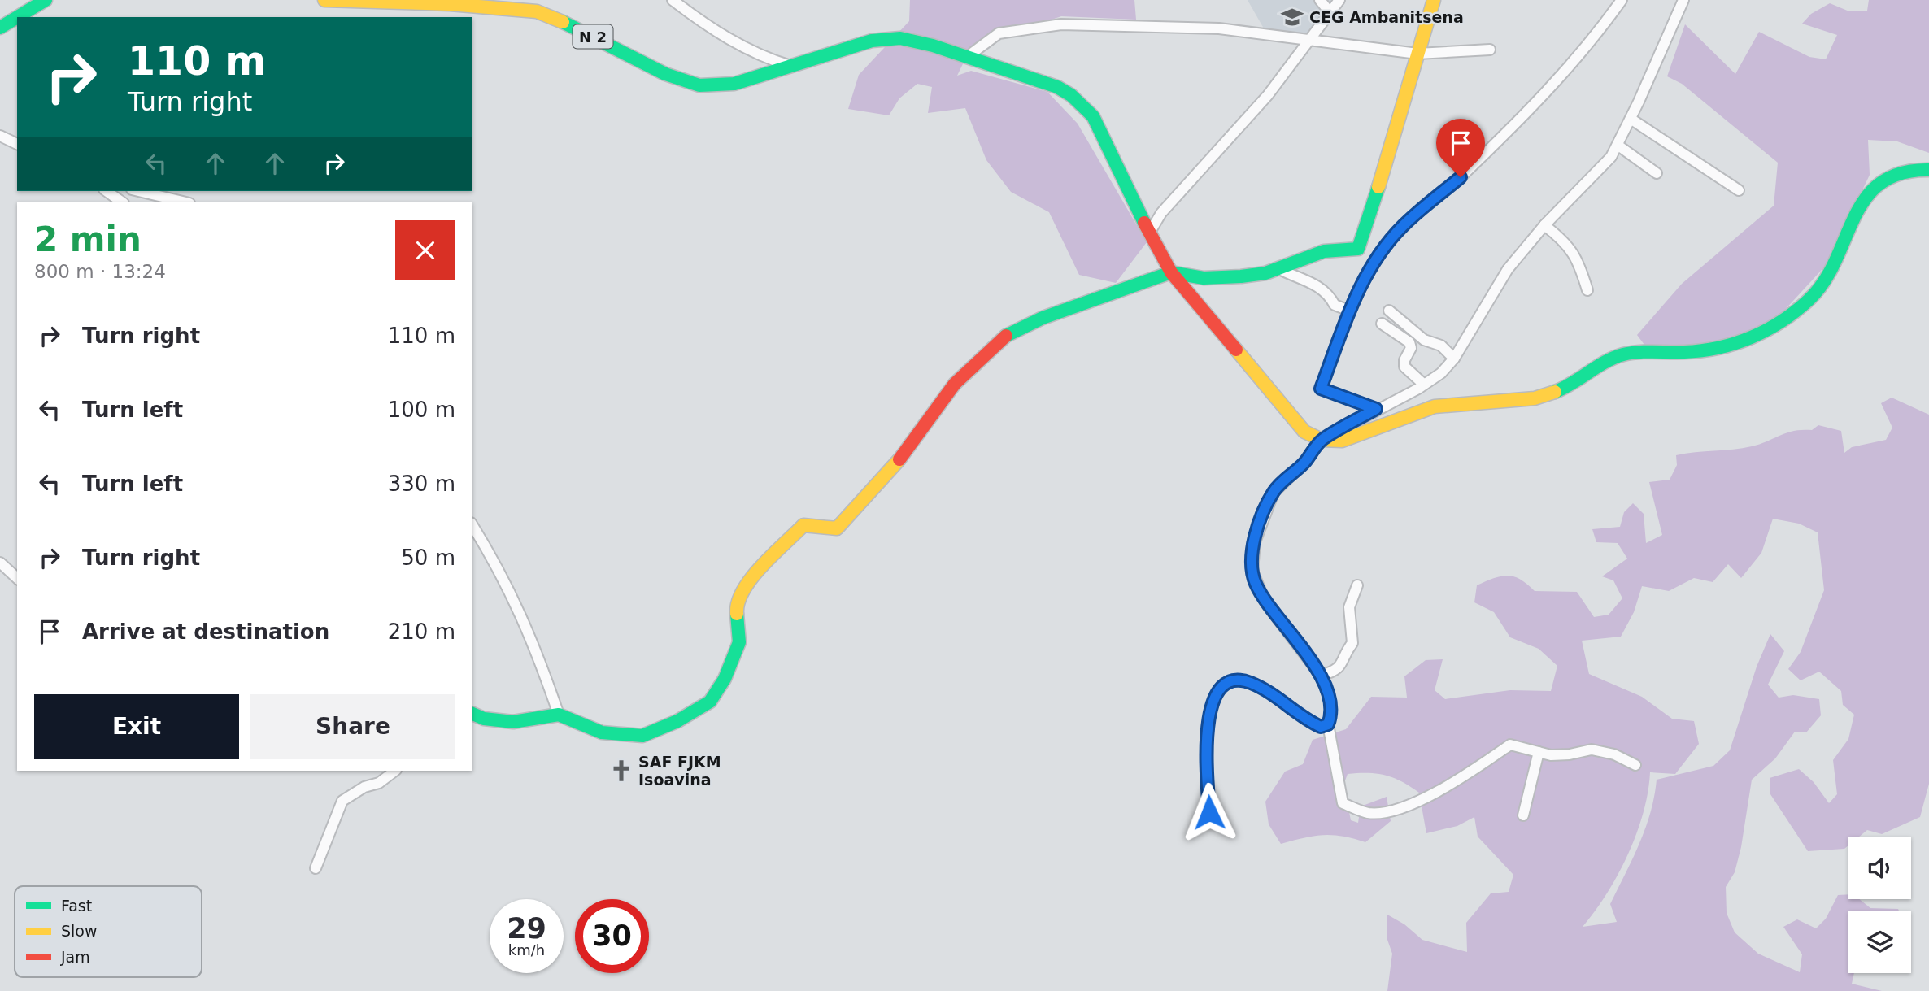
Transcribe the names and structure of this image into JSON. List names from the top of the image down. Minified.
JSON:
{"streets":{"main road":["N 2"]},"places":{"school or university":["CEG Ambanitsena"],"church":["SAF FJKM Isoavina"]},"legend":["Fast","Slow","Jam"],"page":{"turn":["110 m","Turn right"],"heading":["2 min","800 m · 13:24"],"list":[{"name":"Turn right","value":"110 m"},{"name":"Turn left","value":"100 m"},{"name":"Turn left","value":"330 m"},{"name":"Turn right","value":"50 m"},{"name":"Arrive at destination","value":"210 m"}],"buttons":["Exit","Share"],"speed":"29 km/h","limit":"30"}}
